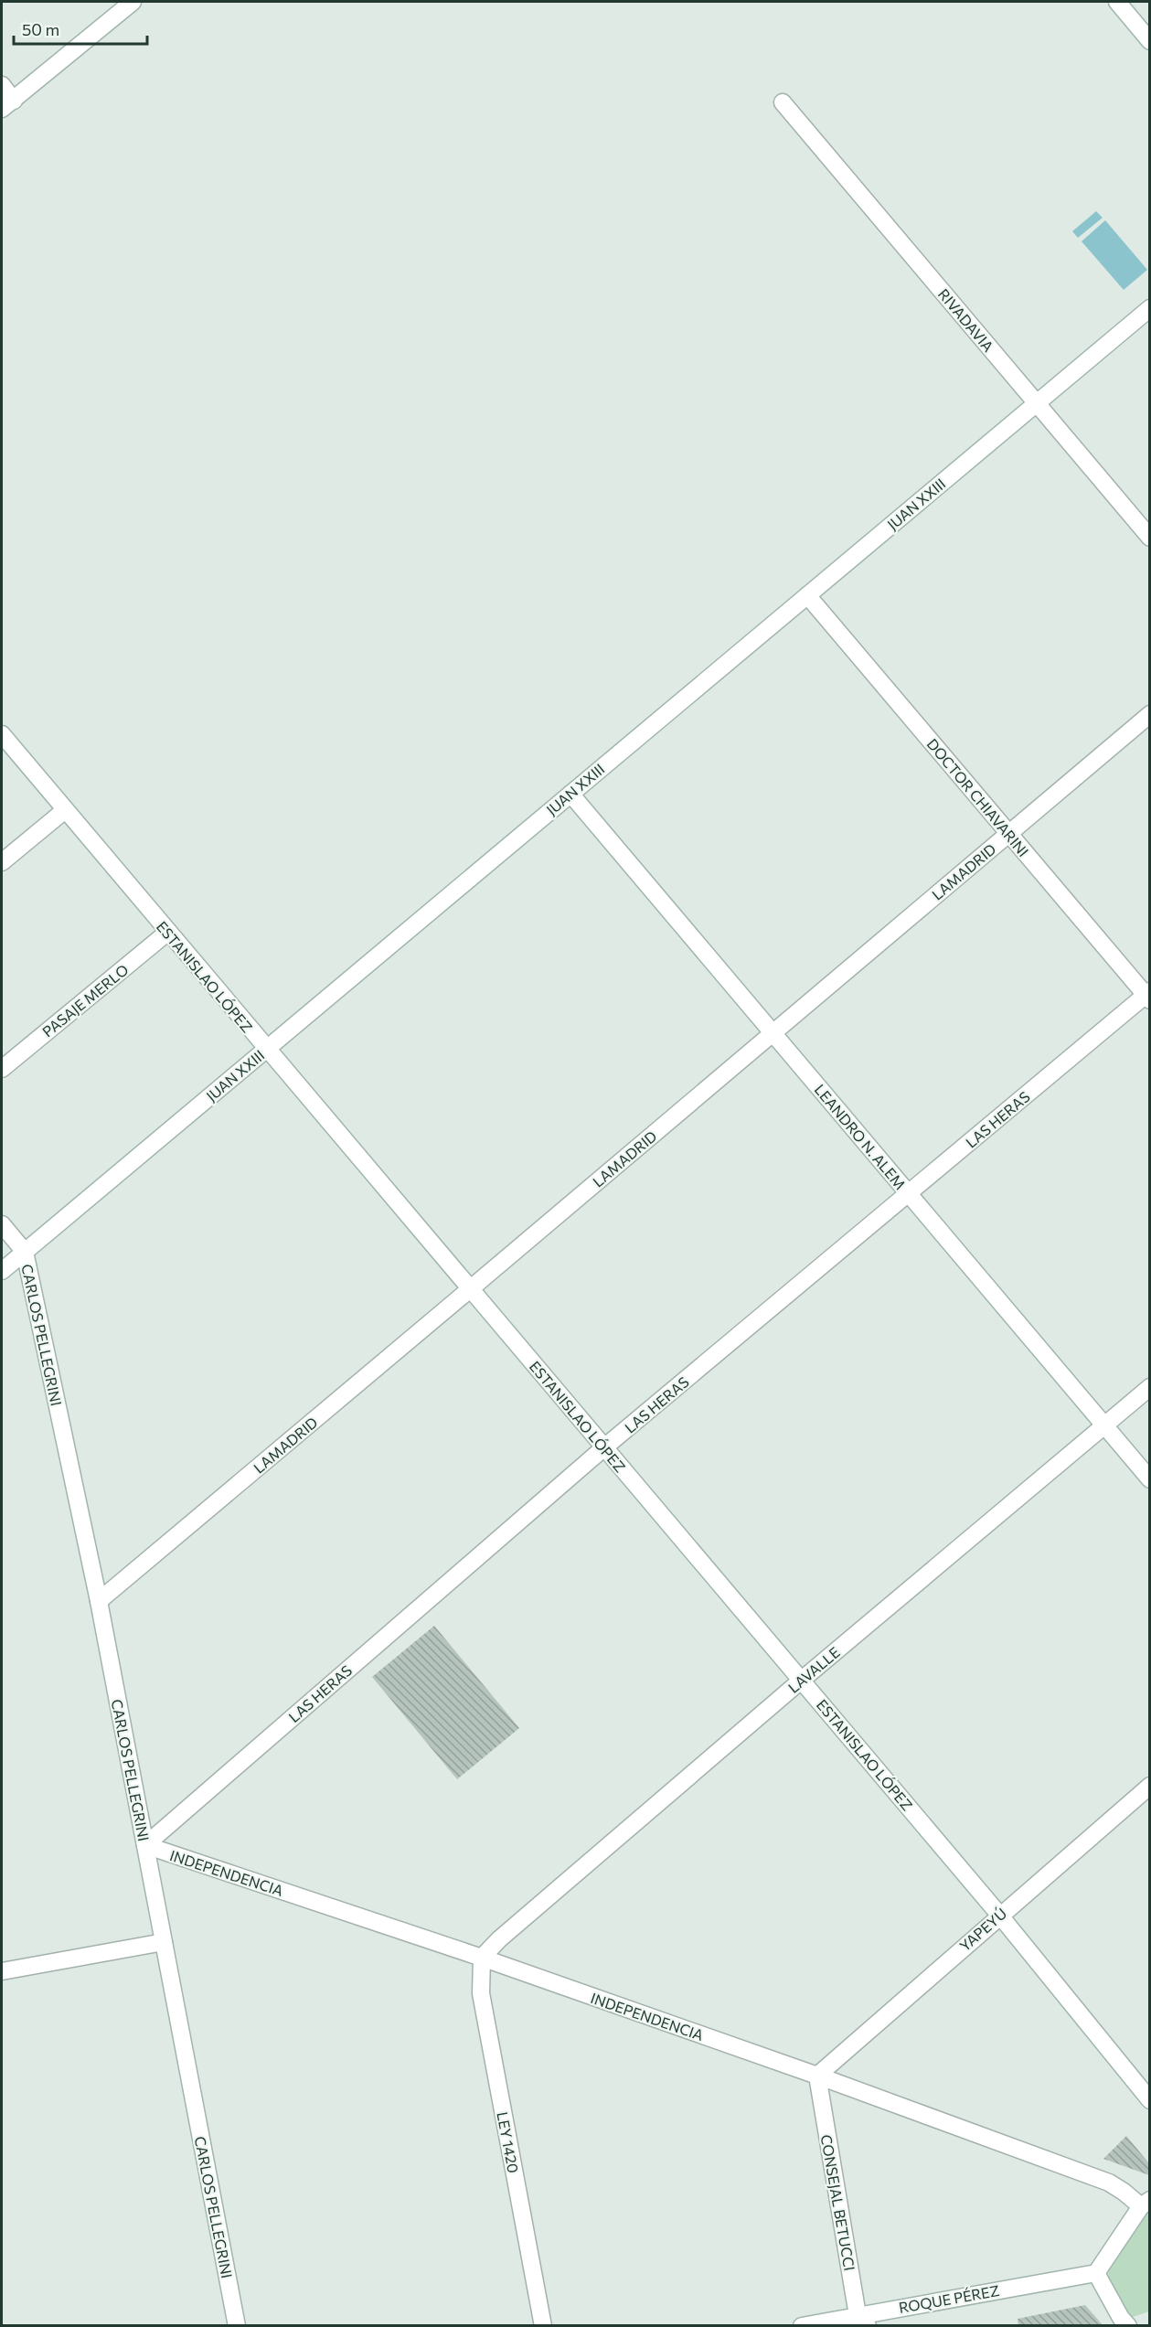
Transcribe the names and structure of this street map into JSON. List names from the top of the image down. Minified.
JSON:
{"streets":{"street":["RIVADAVIA","JUAN XXIII","DOCTOR CHIAVARINI","LAMADRID","ESTANISLAO LÓPEZ","PASAJE MERLO","LAS HERAS","LEANDRO N. ALEM","CARLOS PELLEGRINI","LAVALLE","INDEPENDENCIA","YAPEYÚ","LEY 1420","CONSEJAL BETUCCI","ROQUE PÉREZ"]},"crossings":[["RIVADAVIA","JUAN XXIII"],["JUAN XXIII","DOCTOR CHIAVARINI"],["JUAN XXIII","ESTANISLAO LÓPEZ"],["JUAN XXIII","LEANDRO N. ALEM"],["JUAN XXIII","CARLOS PELLEGRINI"],["DOCTOR CHIAVARINI","LAMADRID"],["DOCTOR CHIAVARINI","LAS HERAS"],["LAMADRID","ESTANISLAO LÓPEZ"],["LAMADRID","LEANDRO N. ALEM"],["LAMADRID","CARLOS PELLEGRINI"],["ESTANISLAO LÓPEZ","PASAJE MERLO"],["ESTANISLAO LÓPEZ","LAS HERAS"],["ESTANISLAO LÓPEZ","LAVALLE"],["ESTANISLAO LÓPEZ","YAPEYÚ"],["LAS HERAS","LEANDRO N. ALEM"],["LAS HERAS","CARLOS PELLEGRINI"],["LAS HERAS","INDEPENDENCIA"],["LEANDRO N. ALEM","LAVALLE"],["CARLOS PELLEGRINI","INDEPENDENCIA"],["LAVALLE","INDEPENDENCIA"],["LAVALLE","LEY 1420"],["INDEPENDENCIA","YAPEYÚ"],["INDEPENDENCIA","LEY 1420"],["INDEPENDENCIA","CONSEJAL BETUCCI"],["YAPEYÚ","CONSEJAL BETUCCI"],["CONSEJAL BETUCCI","ROQUE PÉREZ"]],"scale_bar":"50 m"}
